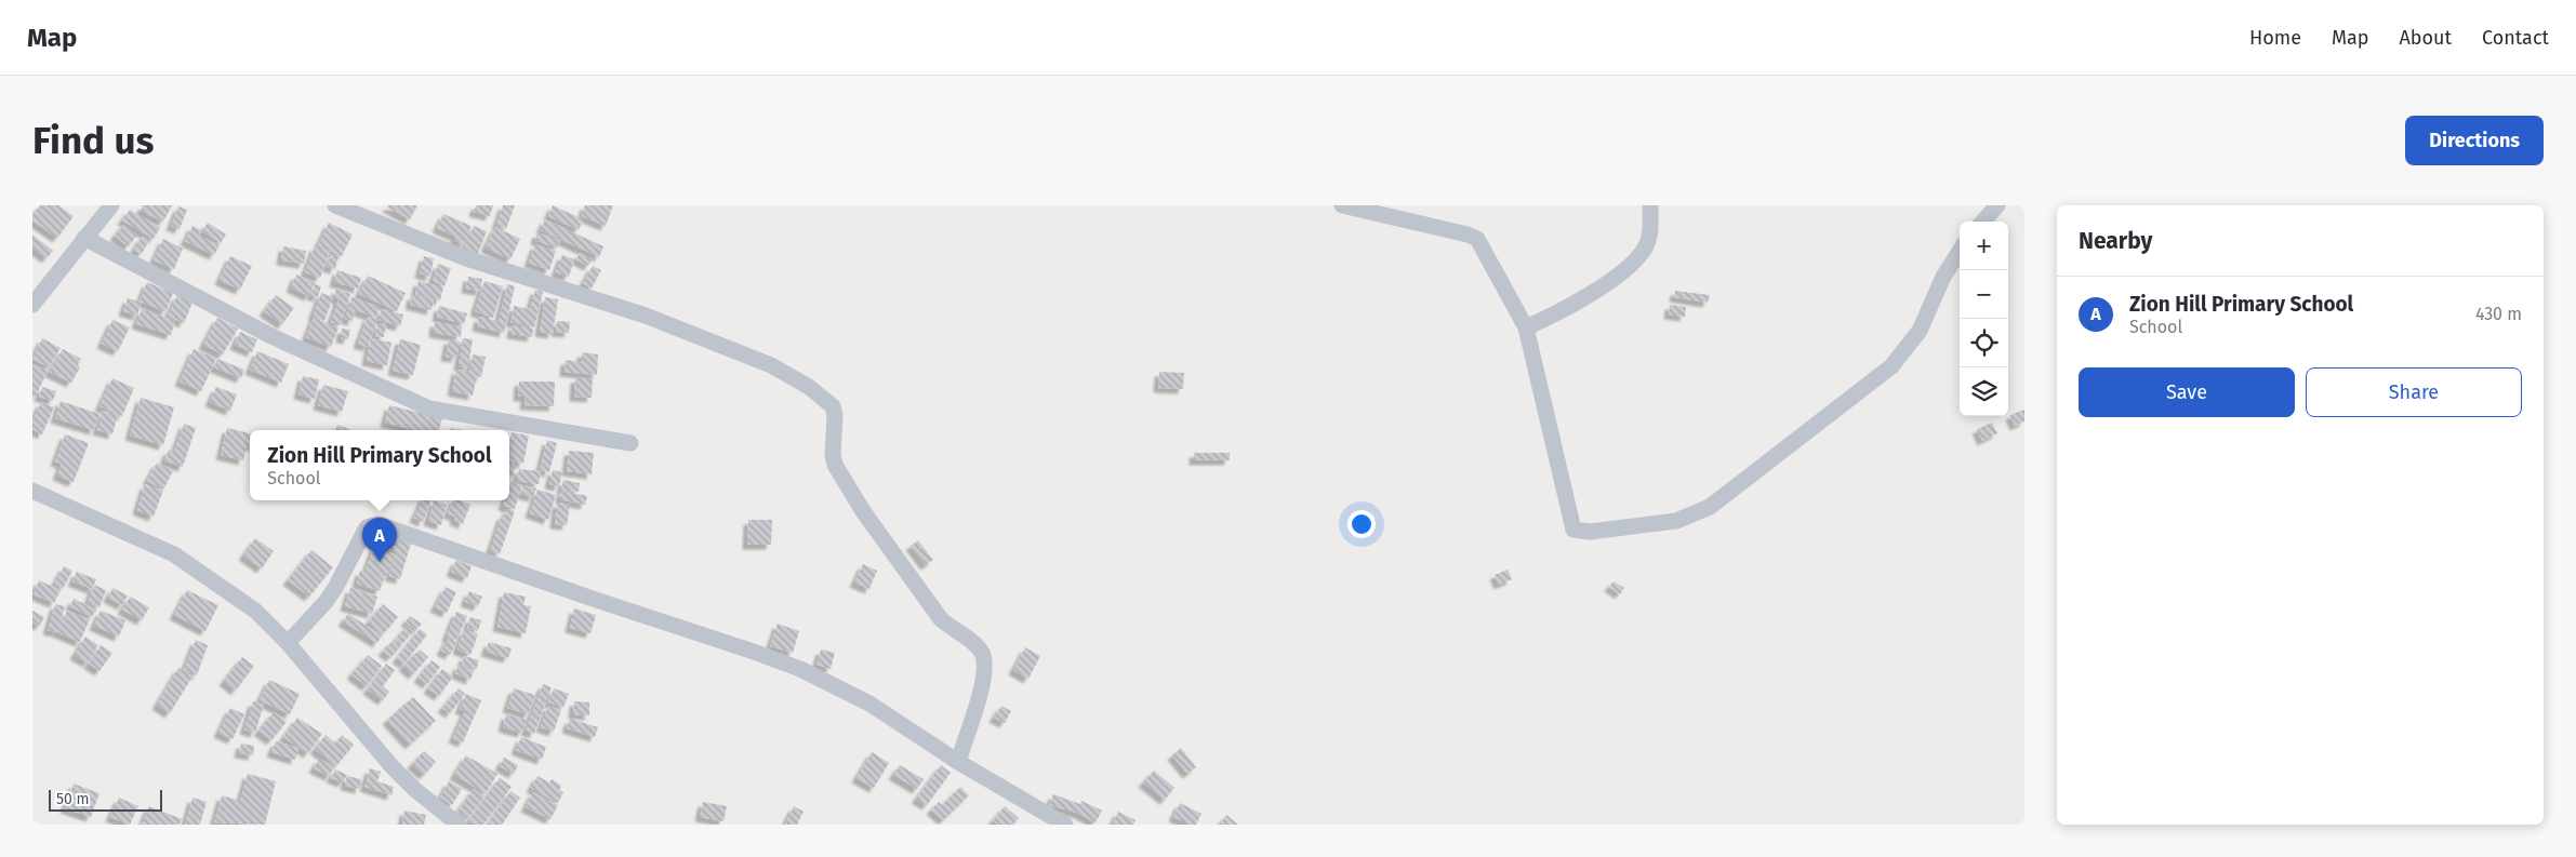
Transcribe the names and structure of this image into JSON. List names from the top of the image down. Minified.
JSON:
{"scale_bar":"50 m","page":{"header":"Map","nav":["Home","Map","About","Contact"],"buttons":["Directions",["Save","Share"]],"title":"Find us","heading":"Nearby","map_buttons":["+","−"],"list":[{"mark":"A","name":"Zion Hill Primary School","note":"School","value":"430 m"}],"popup":["Zion Hill Primary School","School"],"pins":"A","scale":"50 m"}}
